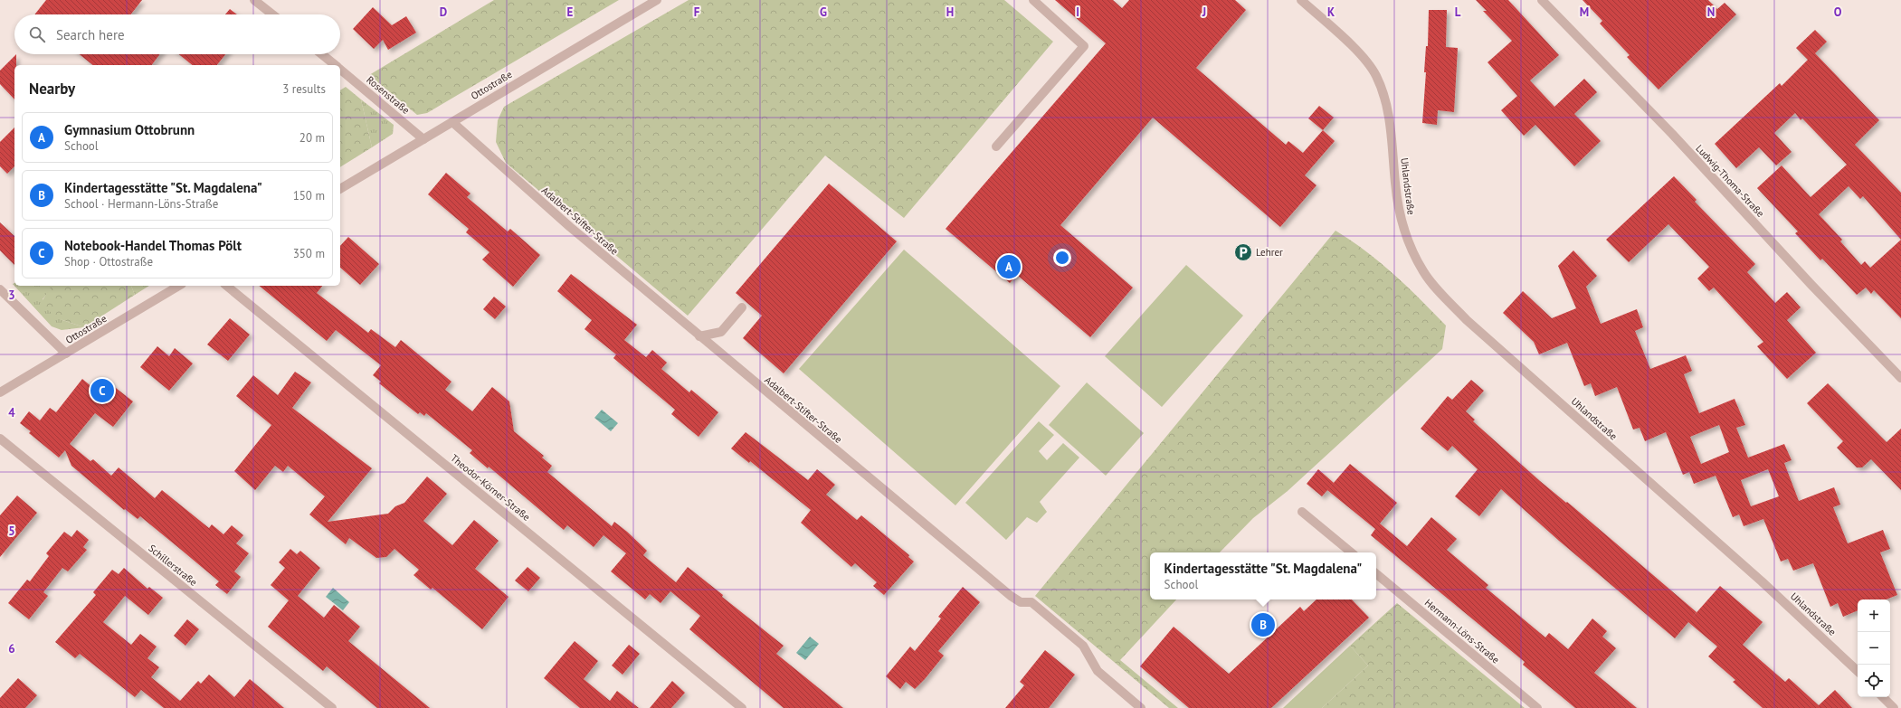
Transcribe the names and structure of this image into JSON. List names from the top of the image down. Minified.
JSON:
{"streets":{"street":["Ottostraße","Rosenstraße","Ludwig-Thoma-Straße","Uhlandstraße","Adalbert-Stifter-Straße","Theodor-Körner-Straße","Schillerstraße","Hermann-Löns-Straße"]},"crossings":[["Ottostraße","Rosenstraße"],["Ottostraße","Adalbert-Stifter-Straße"]],"places":{"parking":["Lehrer"]},"page":{"search":"Search here","heading":["Nearby","3 results"],"list":[{"mark":"A","name":"Gymnasium Ottobrunn","note":"School","value":"20 m"},{"mark":"B","name":"Kindertagesstätte \"St. Magdalena\"","note":"School · Hermann-Löns-Straße","value":"150 m"},{"mark":"C","name":"Notebook-Handel Thomas Pölt","note":"Shop · Ottostraße","value":"350 m"}],"pins":["A","C","B"],"popup":["Kindertagesstätte \"St. Magdalena\"","School"],"map_buttons":["+","−"]},"grid":{"columns":["D","E","F","G","H","I","J","K","L","M","N","O"],"rows":["3","4","5","6"]}}
